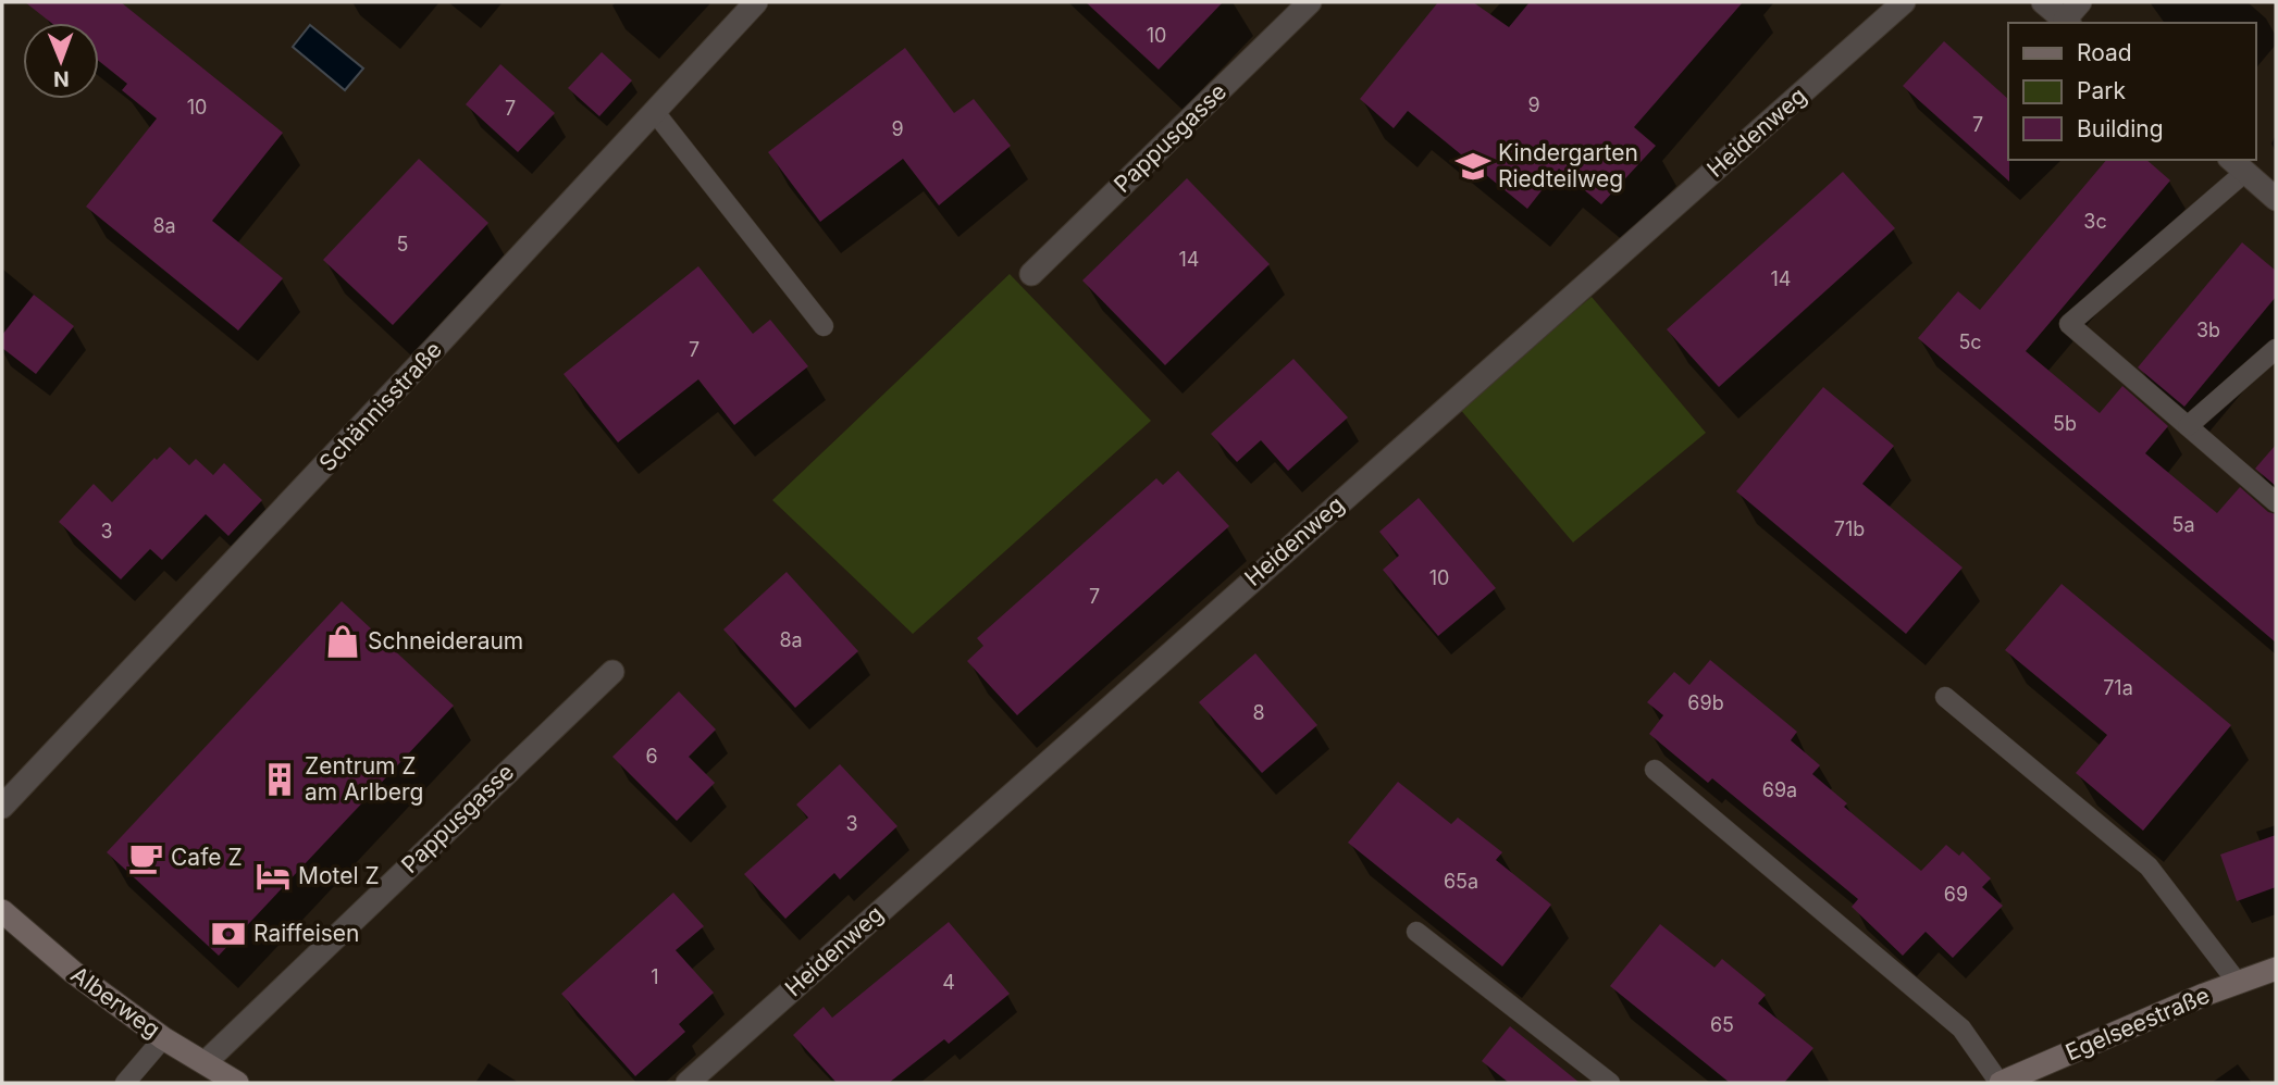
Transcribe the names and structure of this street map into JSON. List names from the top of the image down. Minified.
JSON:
{"streets":{"street":["Heidenweg","Pappusgasse","Schännisstraße","Alberweg","Egelseestraße"]},"crossings":[["Pappusgasse","Alberweg"]],"places":{"school or university":["Kindergarten Riedteilweg"],"shop":["Schneideraum"],"building":["Zentrum Z am Arlberg"],"cafe":["Cafe Z"],"hotel":["Motel Z"],"bank":["Raiffeisen"]},"house_numbers":["10","9","10","7","7","9","3c","8a","5","14","14","3b","5c","7","5b","5a","71b","3","10","7","8a","71a","69b","8","6","69a","3","65a","69","1","4","65"],"legend":["Road","Park","Building"],"north":"bottom"}
